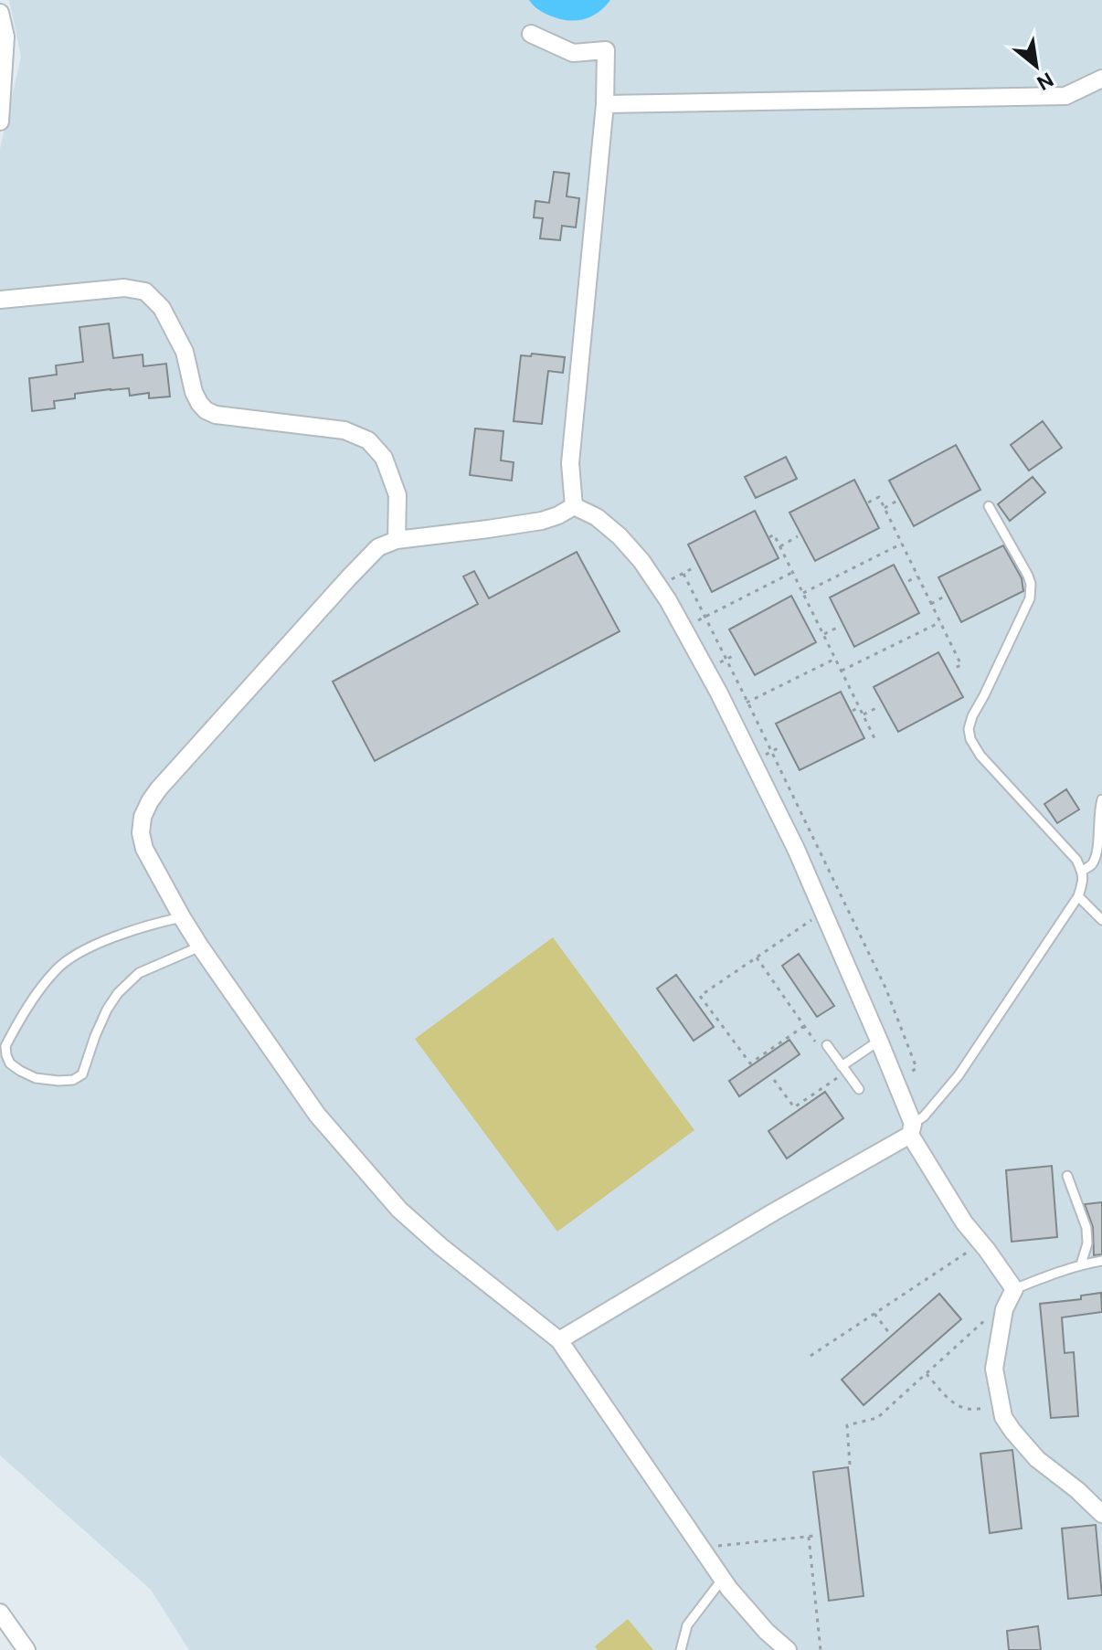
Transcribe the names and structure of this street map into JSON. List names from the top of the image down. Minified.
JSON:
{"north":"bottom right"}
